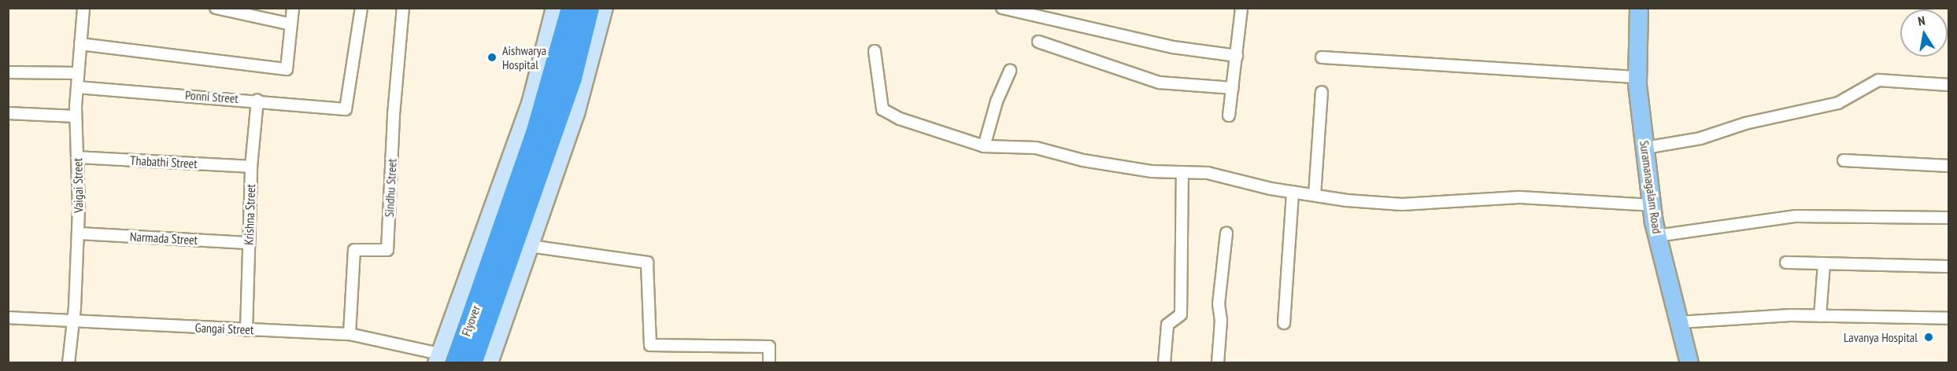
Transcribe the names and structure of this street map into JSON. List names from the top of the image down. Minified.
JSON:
{"streets":{"highway":["Flyover"],"main road":["Suramanagalam Road"],"street":["Ponni Street","Thabathi Street","Vaigai Street","Sindhu Street","Krishna Street","Narmada Street","Gangai Street"]},"crossings":[["Ponni Street","Vaigai Street"],["Ponni Street","Krishna Street"],["Thabathi Street","Vaigai Street"],["Thabathi Street","Krishna Street"],["Vaigai Street","Narmada Street"],["Vaigai Street","Gangai Street"],["Sindhu Street","Gangai Street"],["Krishna Street","Narmada Street"],["Krishna Street","Gangai Street"],["Flyover","Gangai Street"]],"places":["Aishwarya Hospital","Lavanya Hospital"],"north":"top"}
